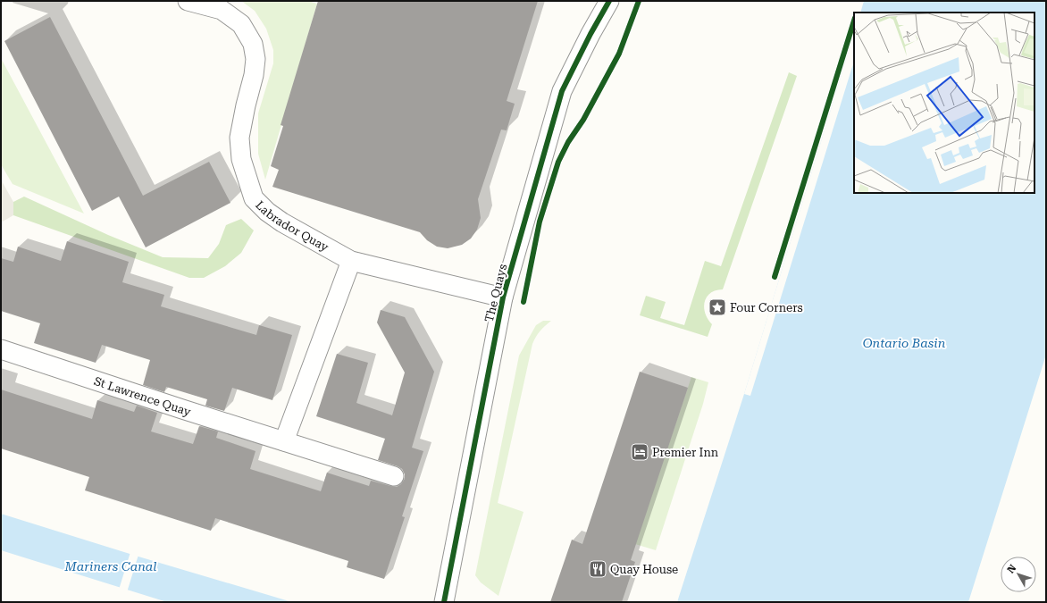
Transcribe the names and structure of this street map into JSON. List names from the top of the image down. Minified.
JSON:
{"streets":{"street":["Labrador Quay","The Quays","St Lawrence Quay"]},"crossings":[["Labrador Quay","The Quays"]],"water":["Ontario Basin","Mariners Canal"],"places":{"place":["Four Corners"],"hotel":["Premier Inn"],"restaurant":["Quay House"]},"north":"top left"}
